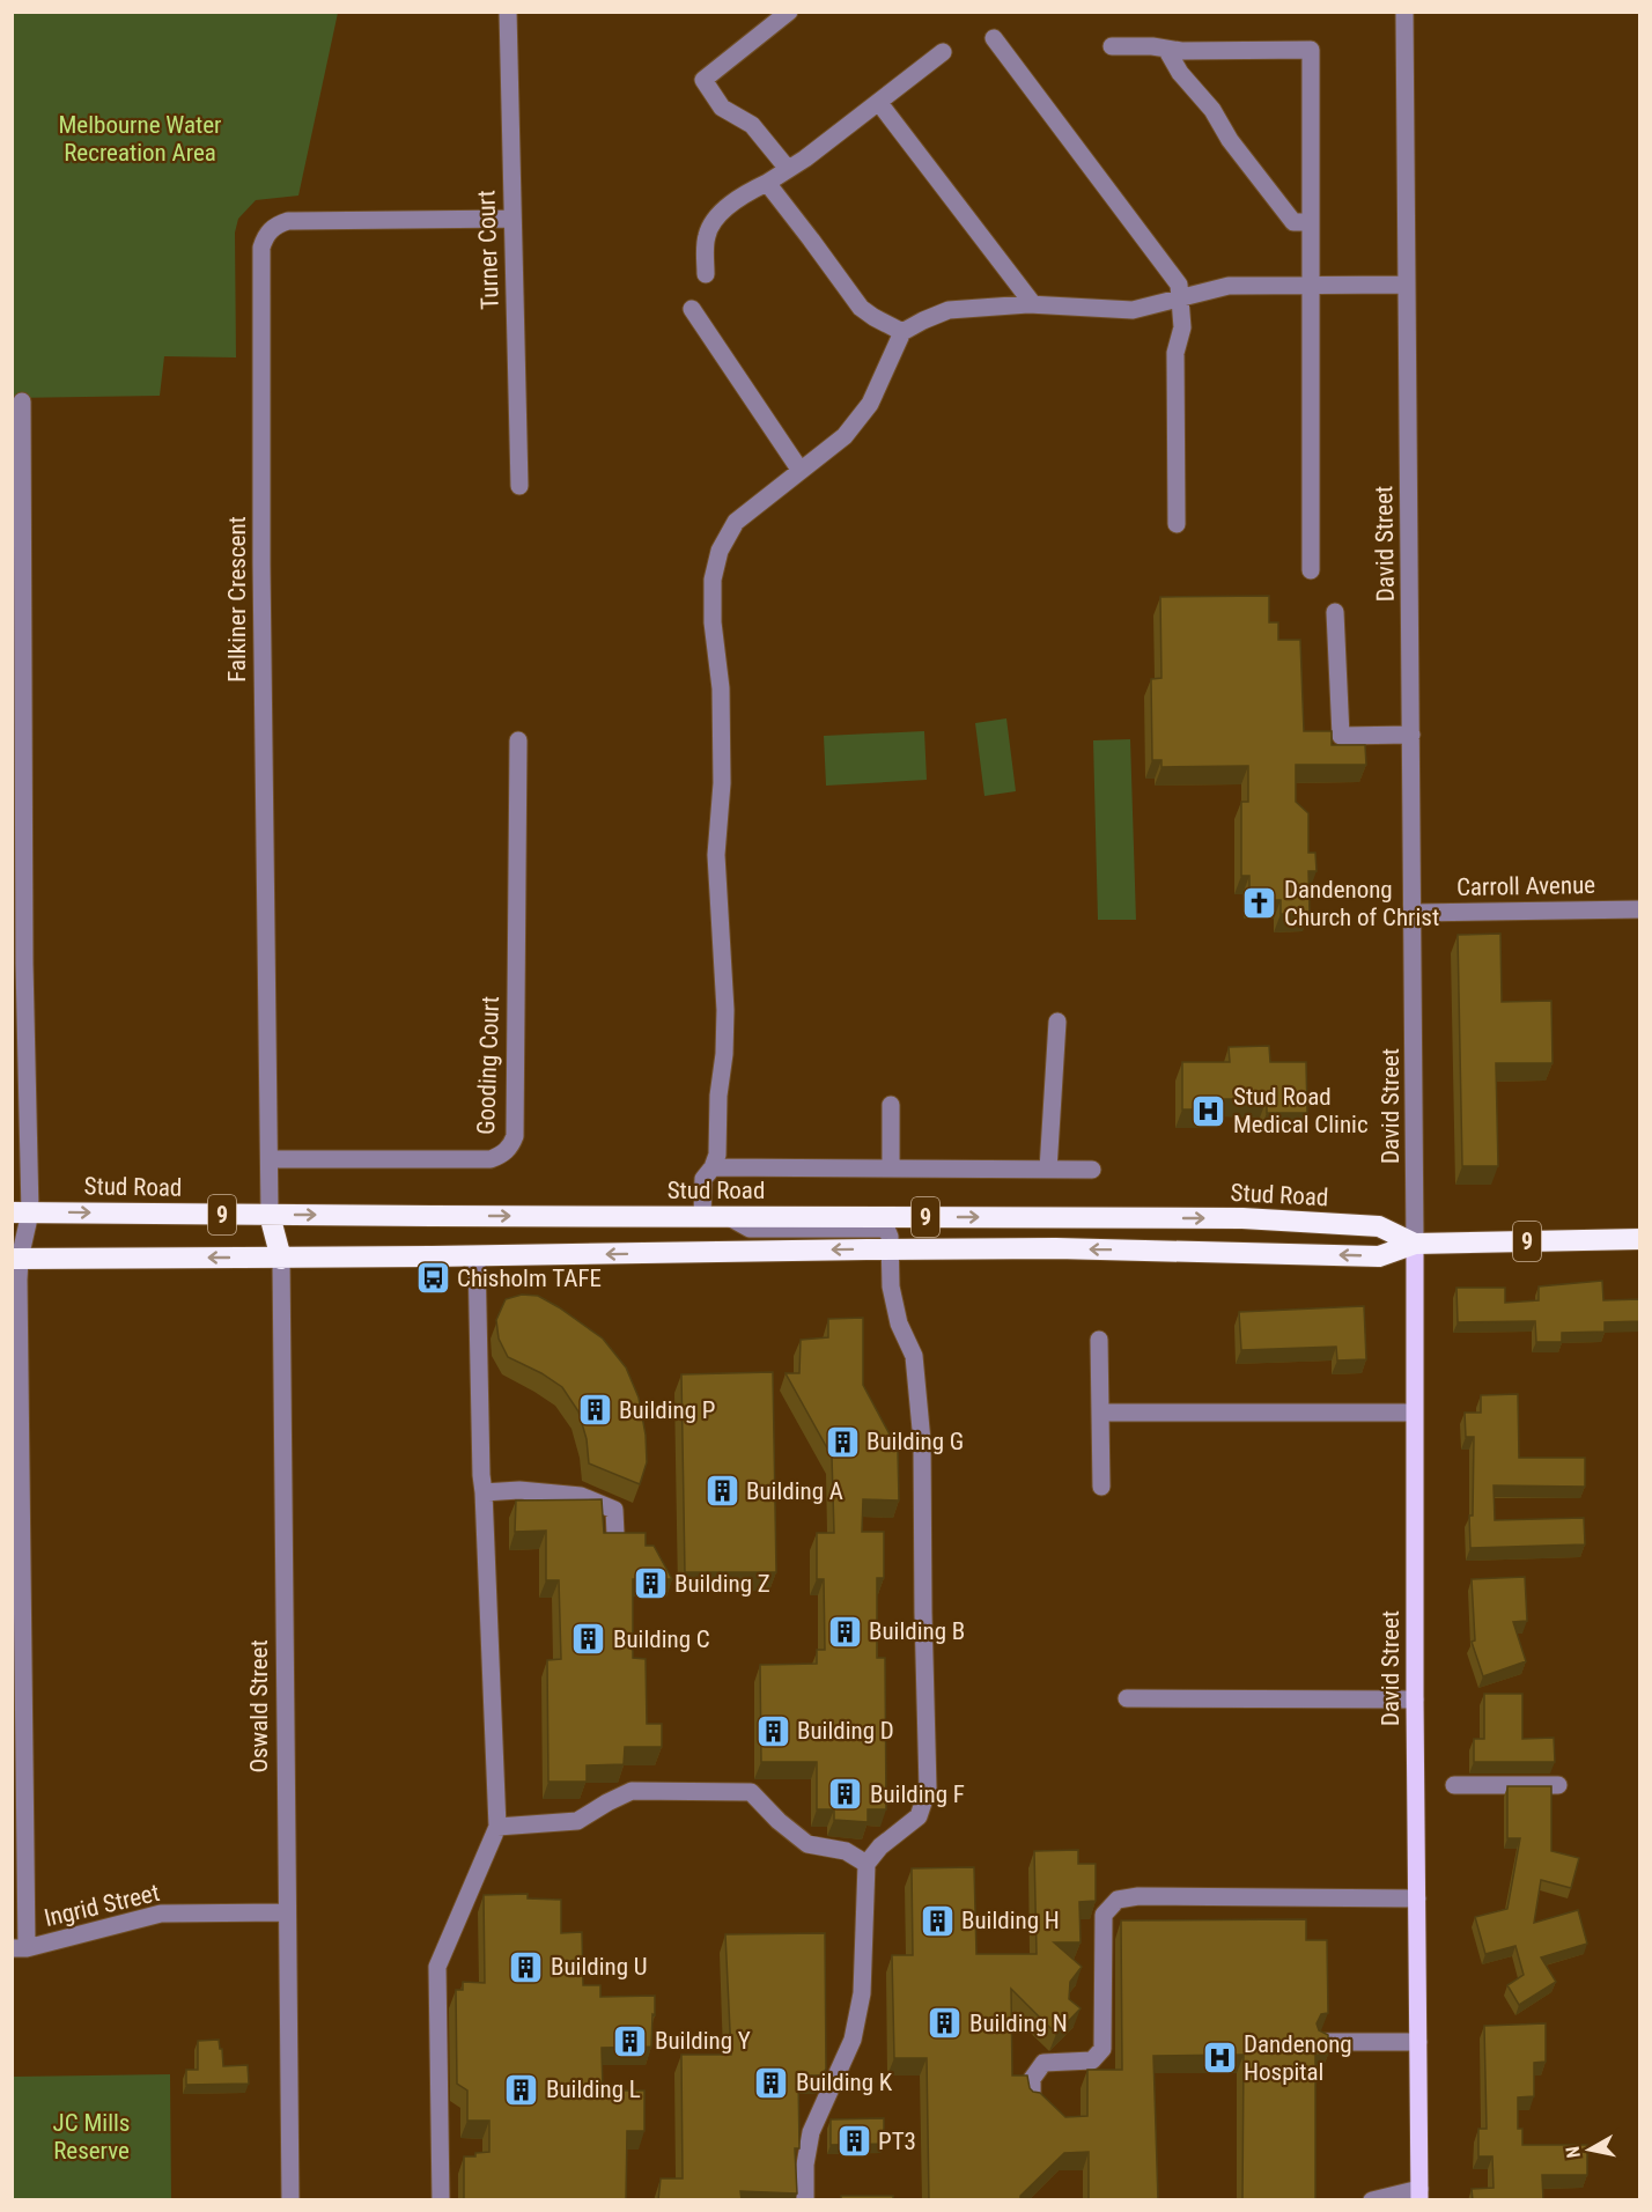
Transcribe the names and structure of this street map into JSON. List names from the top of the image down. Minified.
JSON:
{"streets":{"highway":["Stud Road","9","Oswald Street"],"main road":["David Street"],"street":["Turner Court","Falkiner Crescent","Carroll Avenue","Gooding Court","Ingrid Street"]},"crossings":[["Turner Court","Falkiner Crescent"],["David Street","Carroll Avenue"],["David Street","Stud Road"],["Falkiner Crescent","Gooding Court"],["Falkiner Crescent","Stud Road"],["Falkiner Crescent","Oswald Street"],["Stud Road","Oswald Street"],["Oswald Street","Ingrid Street"]],"parks":["Melbourne Water Recreation Area","JC Mills Reserve"],"places":{"church":["Dandenong Church of Christ"],"hospital":["Stud Road Medical Clinic","Dandenong Hospital"],"bus stop":["Chisholm TAFE"],"building":["Building P","Building G","Building A","Building Z","Building B","Building C","Building D","Building F","Building H","Building U","Building N","Building Y","Building K","Building L","PT3"]},"north":"left"}
